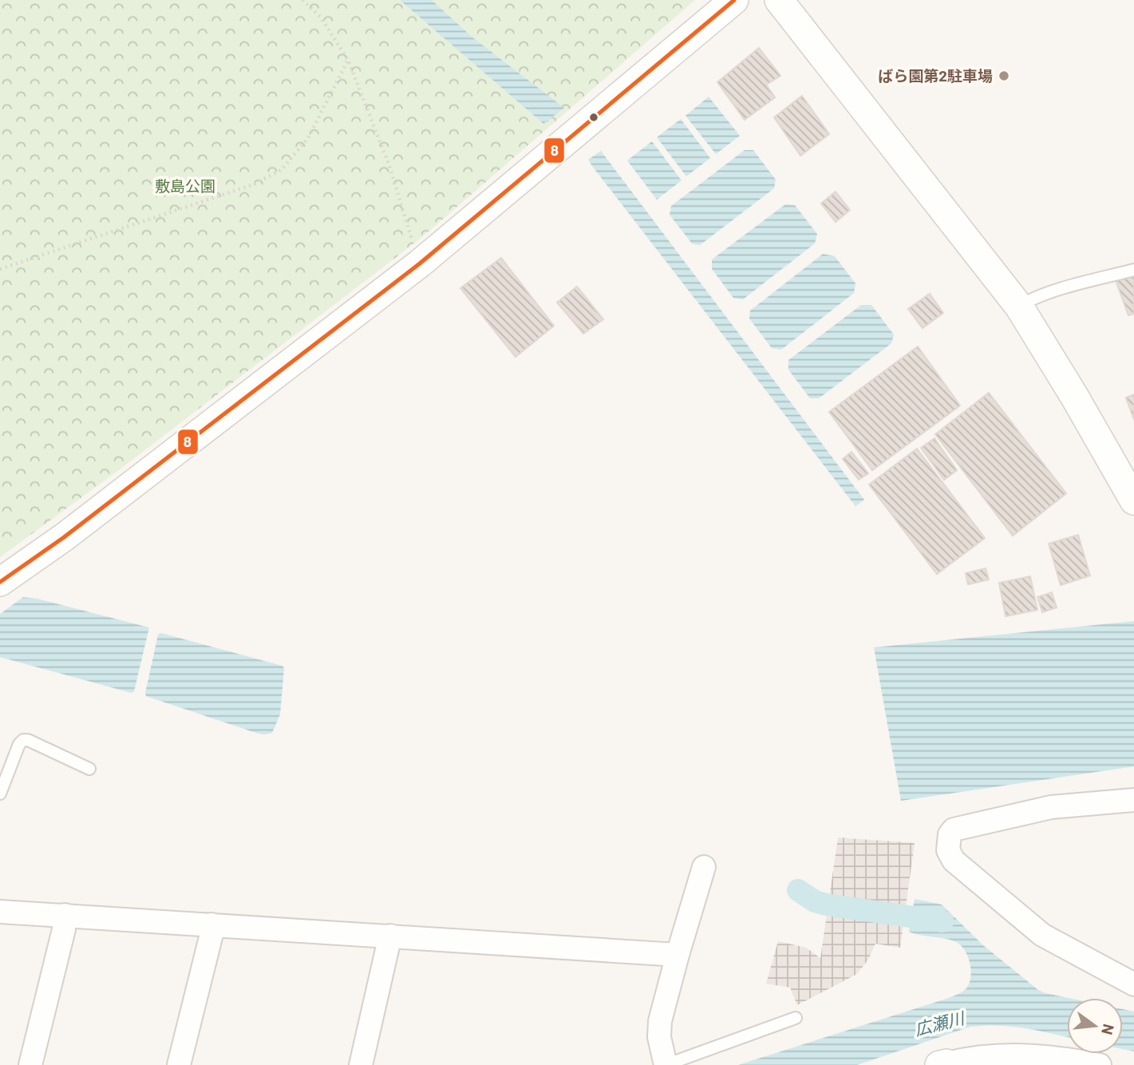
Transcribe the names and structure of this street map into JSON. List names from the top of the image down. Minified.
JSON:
{"water":["広瀬川"],"parks":["敷島公園"],"places":["ばら園第2駐車場"],"lines":["transit line 8"],"north":"right"}
